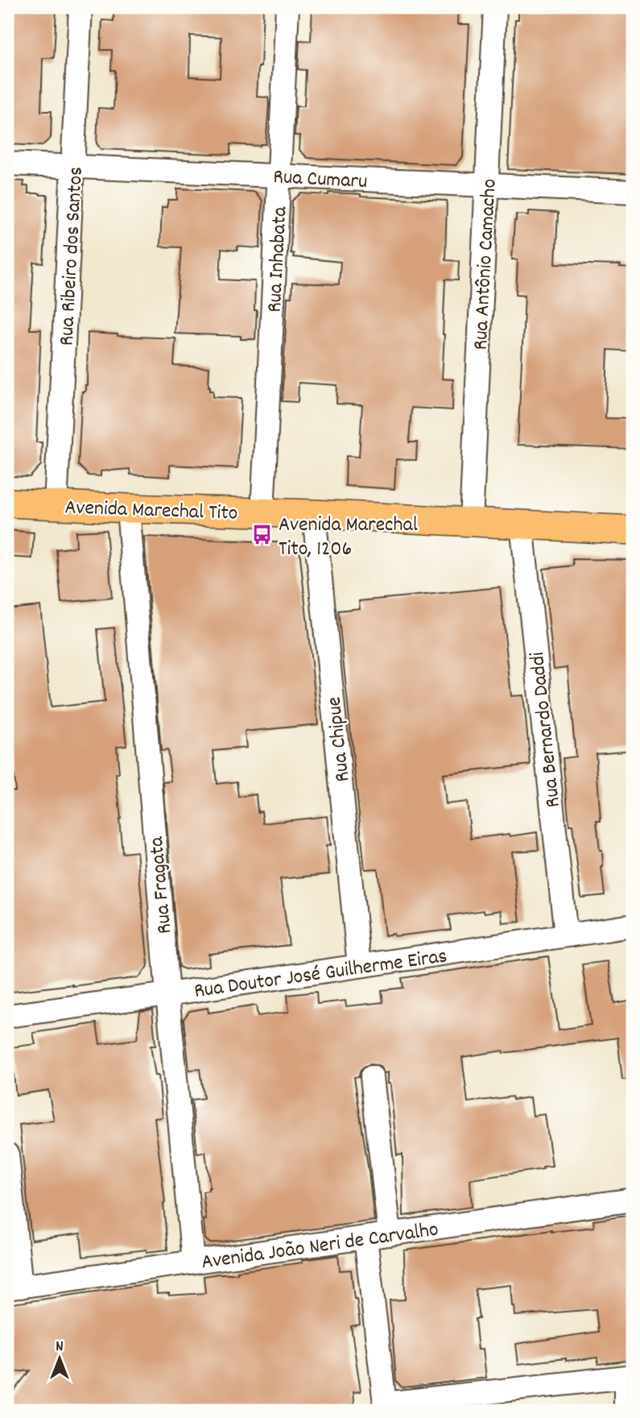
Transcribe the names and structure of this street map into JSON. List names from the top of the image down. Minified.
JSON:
{"streets":{"main road":["Avenida Marechal Tito"],"street":["Rua Cumaru","Rua Ribeiro dos Santos","Rua Inhabata","Rua Antônio Camacho","Rua Bernardo Daddi","Rua Chipue","Rua Fragata","Rua Doutor José Guilherme Eiras","Avenida João Neri de Carvalho"]},"crossings":[["Rua Cumaru","Rua Ribeiro dos Santos"],["Rua Cumaru","Rua Inhabata"],["Rua Cumaru","Rua Antônio Camacho"],["Rua Ribeiro dos Santos","Avenida Marechal Tito"],["Rua Inhabata","Avenida Marechal Tito"],["Rua Antônio Camacho","Avenida Marechal Tito"],["Avenida Marechal Tito","Rua Bernardo Daddi"],["Avenida Marechal Tito","Rua Chipue"],["Avenida Marechal Tito","Rua Fragata"],["Rua Bernardo Daddi","Rua Doutor José Guilherme Eiras"],["Rua Chipue","Rua Doutor José Guilherme Eiras"],["Rua Fragata","Rua Doutor José Guilherme Eiras"],["Rua Fragata","Avenida João Neri de Carvalho"]],"places":{"bus stop":["Avenida Marechal Tito, 1206"]},"north":"top"}
